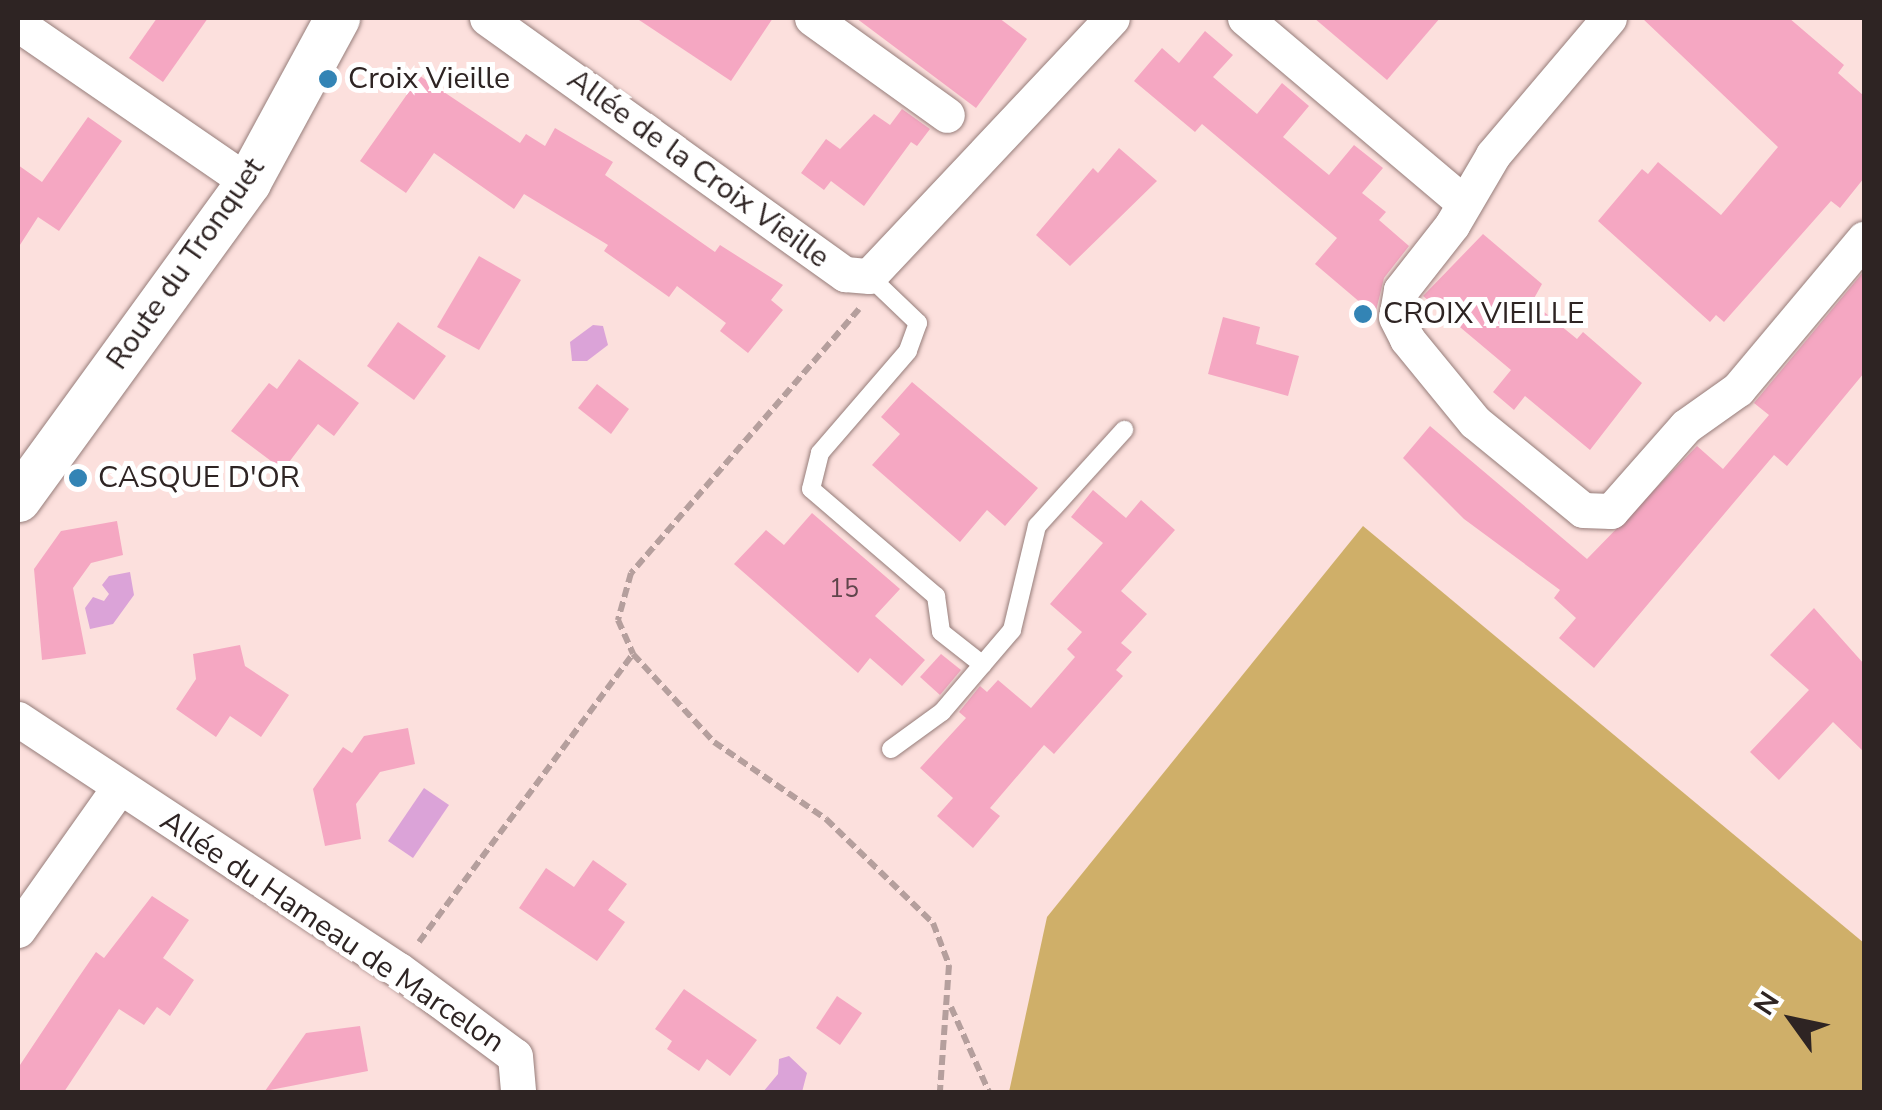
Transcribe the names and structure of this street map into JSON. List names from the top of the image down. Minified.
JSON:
{"streets":{"street":["Allée de la Croix Vieille","Route du Tronquet","Allée du Hameau de Marcelon"]},"places":["Croix Vieille","CROIX VIEILLE","CASQUE D'OR"],"house_numbers":["15"],"north":"top left"}
